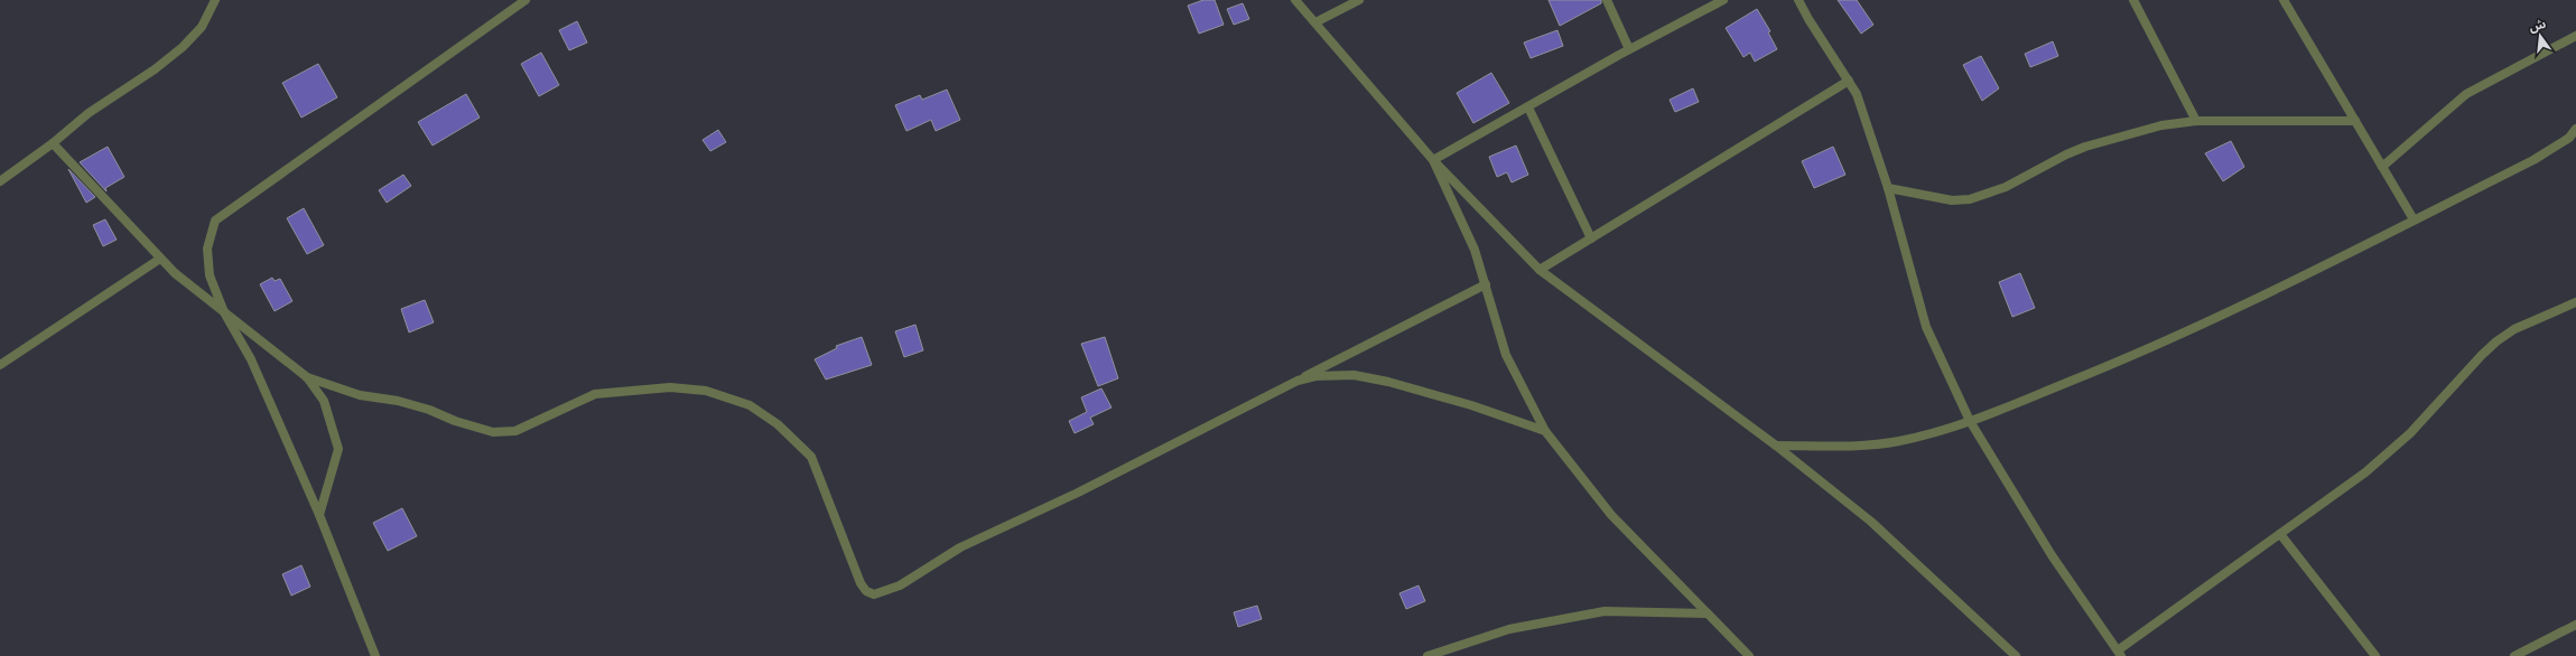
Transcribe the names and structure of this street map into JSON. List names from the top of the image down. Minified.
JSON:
{"north":"top"}
